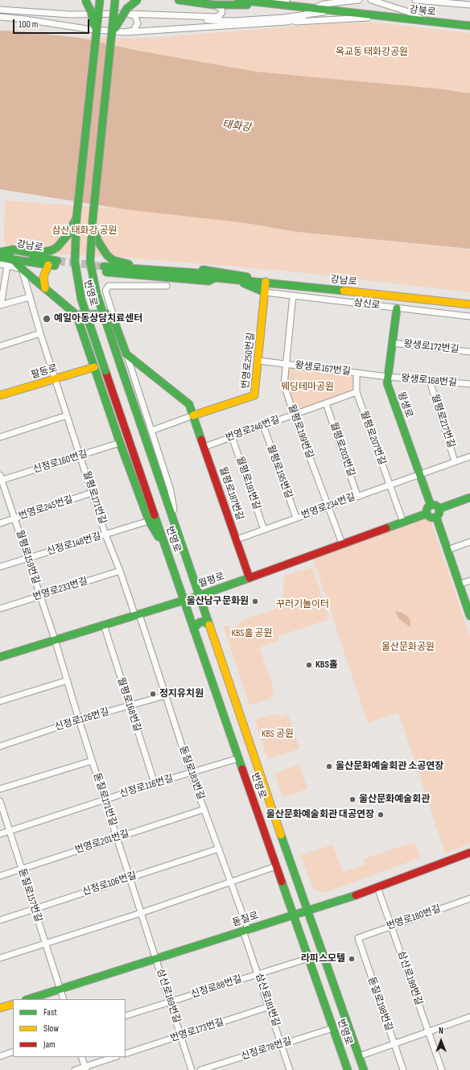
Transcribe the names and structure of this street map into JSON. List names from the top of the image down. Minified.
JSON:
{"streets":{"main road":["강북로","강남로","번영로","번영로250번길","팔등로","왕생로","월평로187번길","월평로","돋질로"],"street":["삼신로","왕생로172번길","왕생로167번길","왕생로168번길","월평로217번길","번영로246번길","월평로199번길","월평로207번길","월평로203번길","신정로160번길","월평로195번길","월평로191번길","월평로171번길","번영로234번길","번영로245번길","신정로148번길","월평로159번길","번영로233번길","월평로168번길","신정로126번길","돋질로183번길","신정로116번길","돋질로171번길","번영로201번길","신정로106번길","돋질로157번길","번영로180번길","삼산로199번길","신정로88번길","삼산로169번길","삼산로181번길","돋질로198번길","번영로173번길","신정로78번길"]},"crossings":[["강남로","번영로250번길"],["번영로","월평로"],["번영로","신정로116번길"],["번영로","돋질로"],["번영로","신정로88번길"],["번영로","신정로78번길"],["삼신로","번영로250번길"],["삼신로","왕생로"],["삼신로","월평로199번길"],["왕생로172번길","왕생로"],["번영로250번길","왕생로167번길"],["번영로250번길","월평로187번길"],["왕생로167번길","왕생로168번길"],["왕생로167번길","왕생로"],["왕생로167번길","월평로199번길"],["팔등로","월평로171번길"],["왕생로168번길","왕생로"],["왕생로168번길","월평로217번길"],["왕생로","번영로234번길"],["왕생로","월평로"],["월평로217번길","번영로234번길"],["번영로246번길","월평로199번길"],["번영로246번길","월평로207번길"],["번영로246번길","월평로203번길"],["번영로246번길","월평로195번길"],["번영로246번길","월평로191번길"],["번영로246번길","월평로187번길"],["월평로199번길","번영로234번길"],["월평로199번길","월평로"],["월평로207번길","번영로234번길"],["월평로207번길","월평로"],["월평로203번길","번영로234번길"],["신정로160번길","월평로171번길"],["신정로160번길","월평로159번길"],["월평로195번길","번영로234번길"],["월평로191번길","번영로234번길"],["월평로187번길","번영로234번길"],["월평로187번길","월평로"],["월평로171번길","번영로245번길"],["월평로171번길","신정로148번길"],["월평로171번길","월평로"],["월평로171번길","번영로233번길"],["월평로171번길","돋질로183번길"],["번영로245번길","월평로159번길"],["신정로148번길","월평로159번길"],["월평로159번길","월평로"],["월평로159번길","번영로233번길"],["월평로159번길","돋질로171번길"],["월평로","월평로168번길"],["월평로","돋질로183번길"],["월평로","돋질로171번길"],["월평로168번길","신정로126번길"],["월평로168번길","신정로116번길"],["신정로126번길","돋질로183번길"],["신정로126번길","돋질로171번길"],["돋질로183번길","신정로116번길"],["돋질로183번길","번영로201번길"],["돋질로183번길","신정로106번길"],["돋질로183번길","돋질로"],["돋질로183번길","삼산로181번길"],["신정로116번길","돋질로171번길"],["신정로116번길","돋질로157번길"],["돋질로171번길","번영로201번길"],["돋질로171번길","신정로106번길"],["돋질로171번길","돋질로"],["돋질로171번길","삼산로169번길"],["번영로201번길","돋질로157번길"],["신정로106번길","돋질로157번길"],["돋질로157번길","돋질로"],["번영로180번길","삼산로199번길"],["번영로180번길","돋질로198번길"],["돋질로","삼산로199번길"],["돋질로","삼산로169번길"],["돋질로","삼산로181번길"],["신정로88번길","삼산로169번길"],["신정로88번길","삼산로181번길"],["삼산로169번길","번영로173번길"],["삼산로181번길","번영로173번길"],["삼산로181번길","신정로78번길"]],"water":["태화강"],"parks":["옥교동 태화강공원","삼산 태화강 공원","웨딩테마공원","꾸러기놀이터","KBS홀 공원","울산문화공원","KBS 공원"],"places":["예일아동상담치료센터","울산남구문화원","KBS홀","정지유치원","울산문화예술회관 소공연장","울산문화예술회관","울산문화예술회관 대공연장","라피스모텔"],"legend":["Fast","Slow","Jam"],"scale_bar":"100 m","north":"top"}
